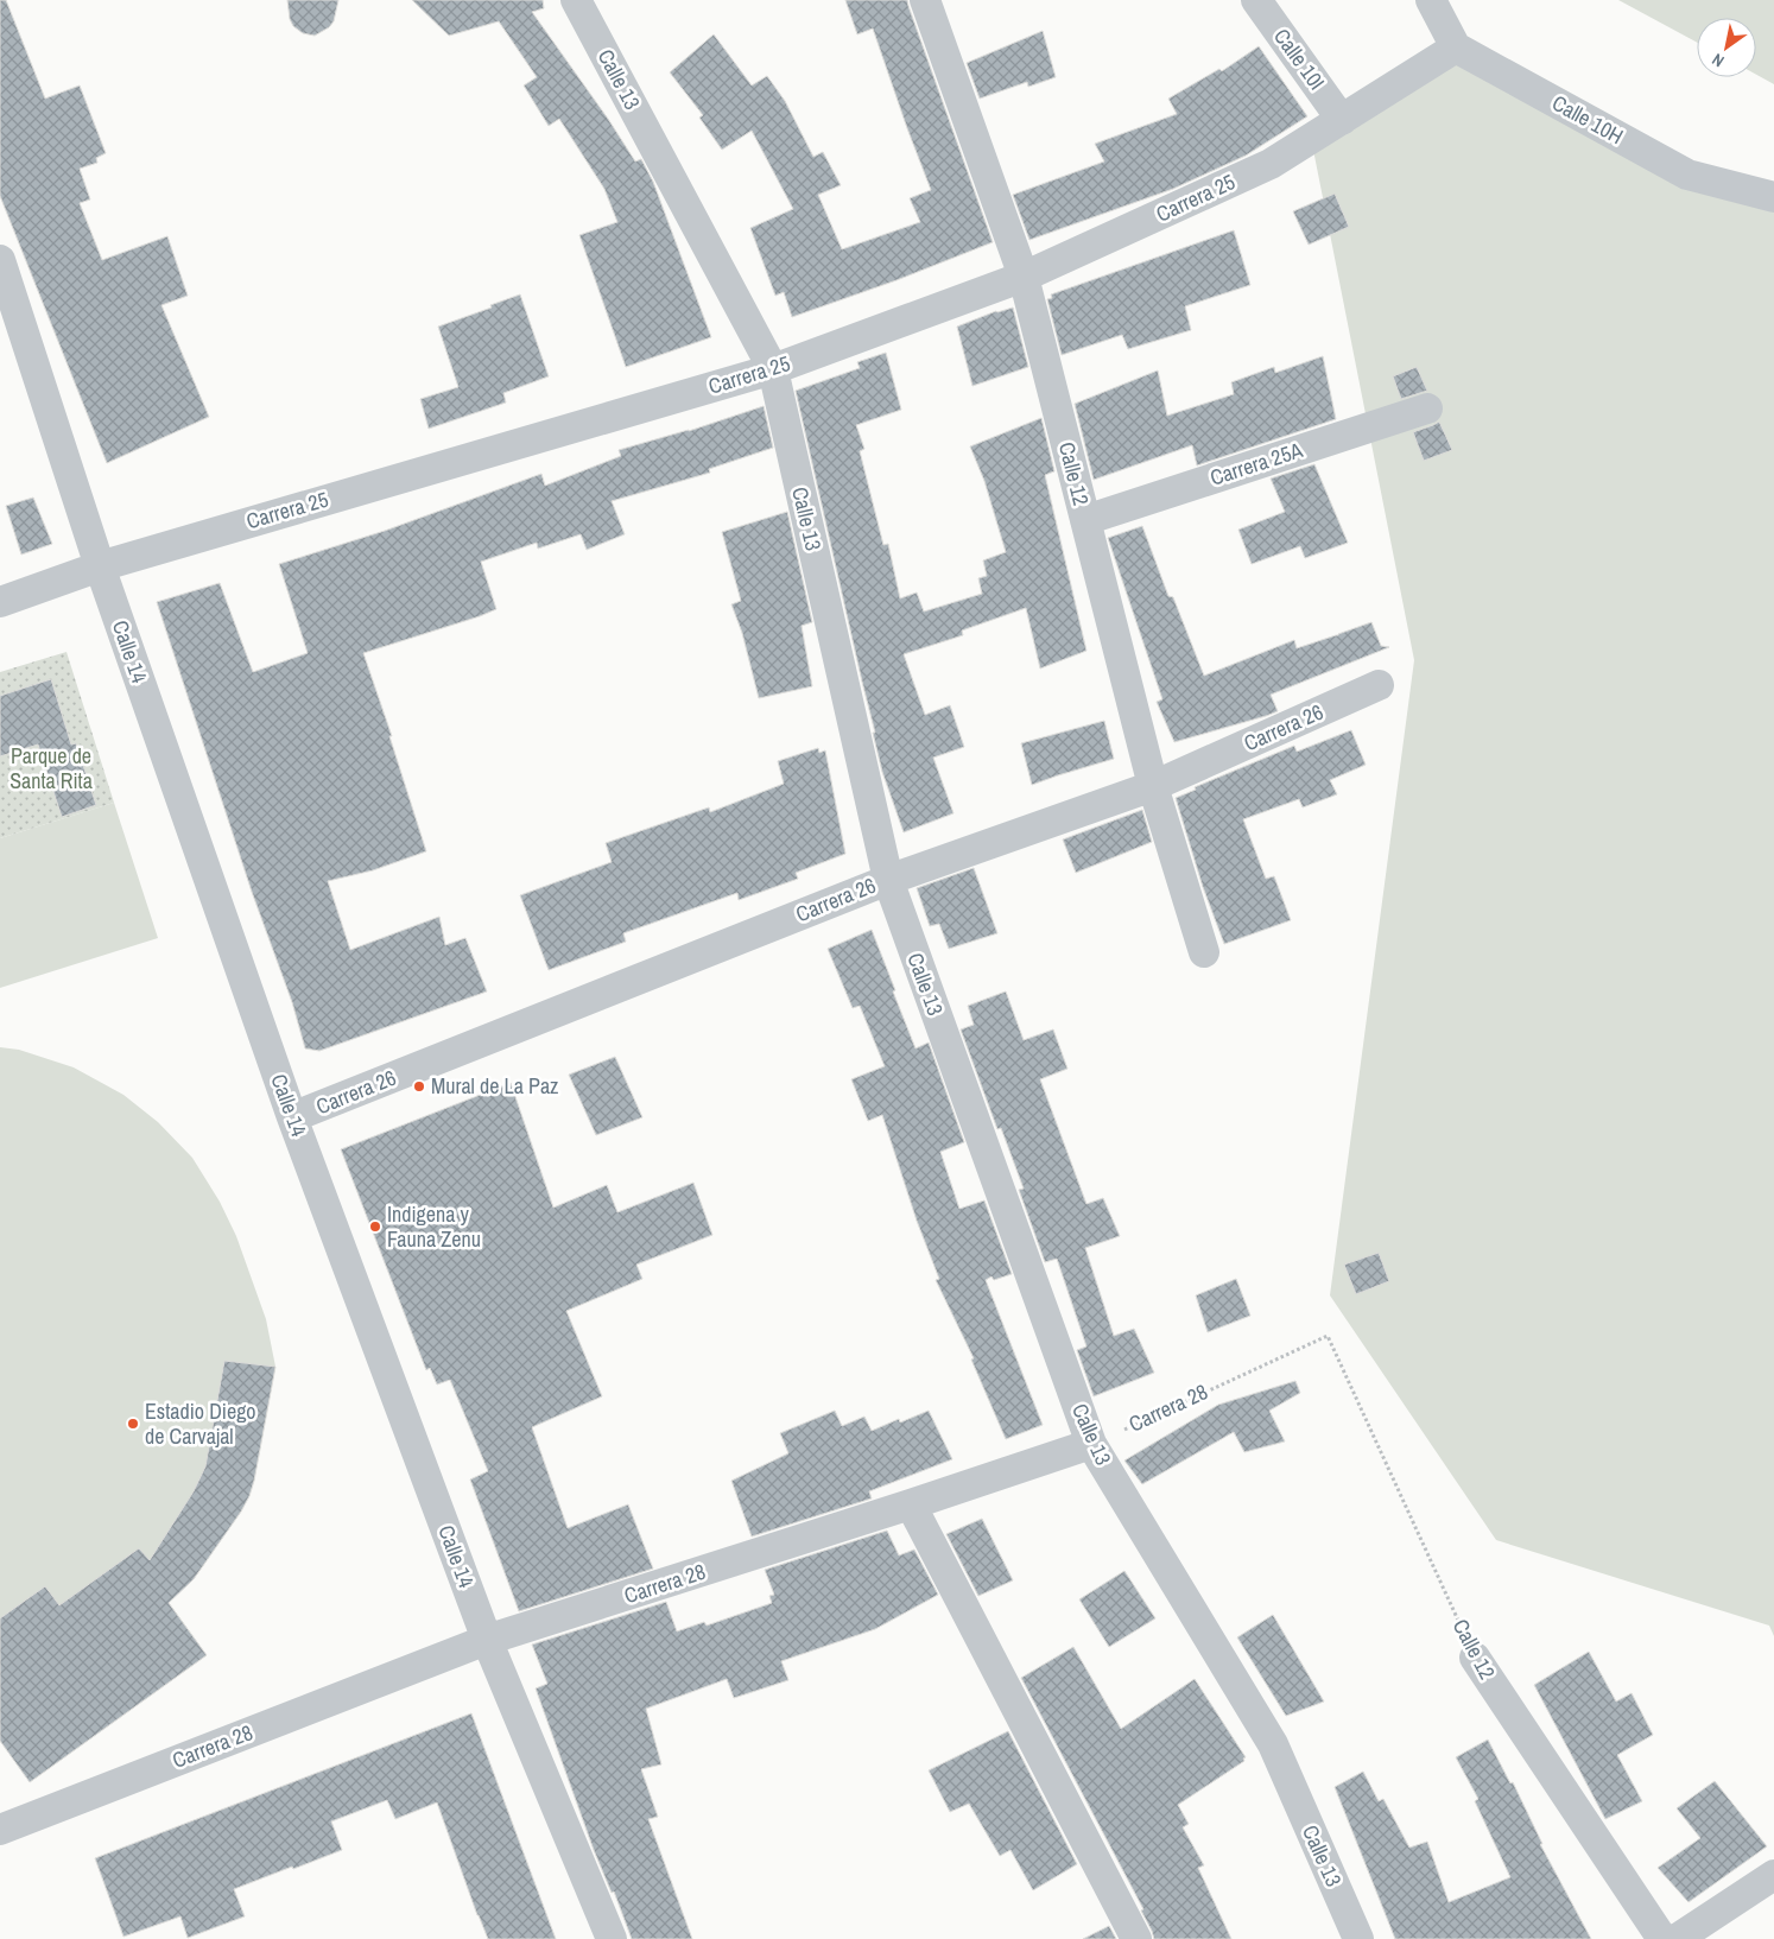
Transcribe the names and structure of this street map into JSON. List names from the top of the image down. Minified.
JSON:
{"streets":{"street":["Calle 10I","Calle 13","Calle 10H","Carrera 25","Carrera 25A","Calle 12","Calle 14","Carrera 26","Carrera 28"]},"crossings":[["Calle 10I","Carrera 25"],["Calle 13","Carrera 25"],["Calle 13","Carrera 26"],["Calle 13","Carrera 28"],["Calle 10H","Carrera 25"],["Carrera 25","Calle 12"],["Carrera 25","Calle 14"],["Carrera 25A","Calle 12"],["Calle 12","Carrera 26"],["Calle 12","Carrera 28"],["Calle 14","Carrera 26"],["Calle 14","Carrera 28"]],"parks":["Parque de Santa Rita"],"places":["Mural de La Paz","Indigena y Fauna Zenu","Estadio Diego de Carvajal"],"north":"bottom left"}
